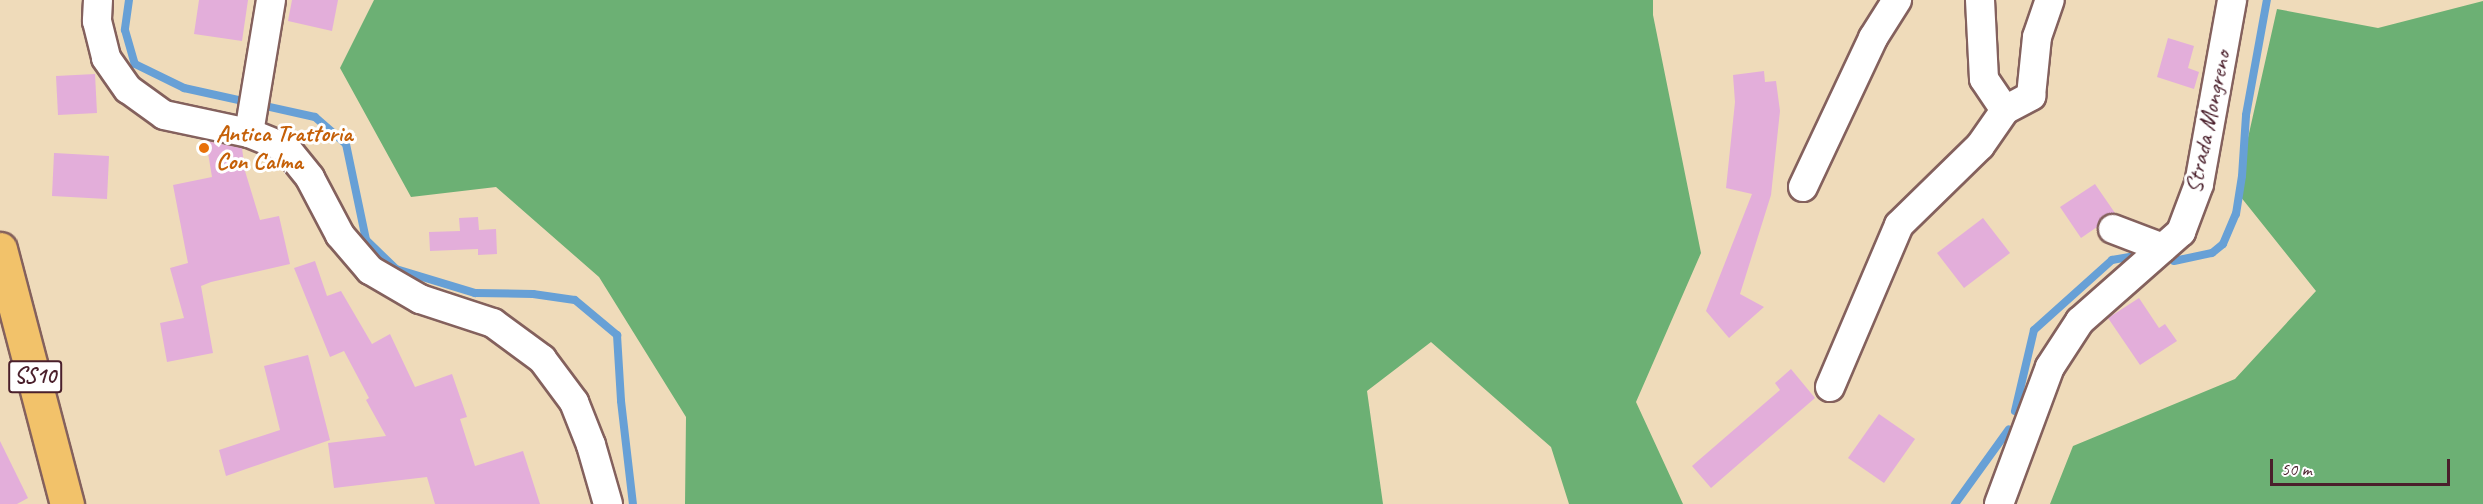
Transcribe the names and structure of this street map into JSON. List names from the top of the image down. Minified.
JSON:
{"streets":{"main road":["SS10"],"street":["Strada Mongreno"]},"places":["Antica Trattoria Con Calma"],"scale_bar":"50 m"}
